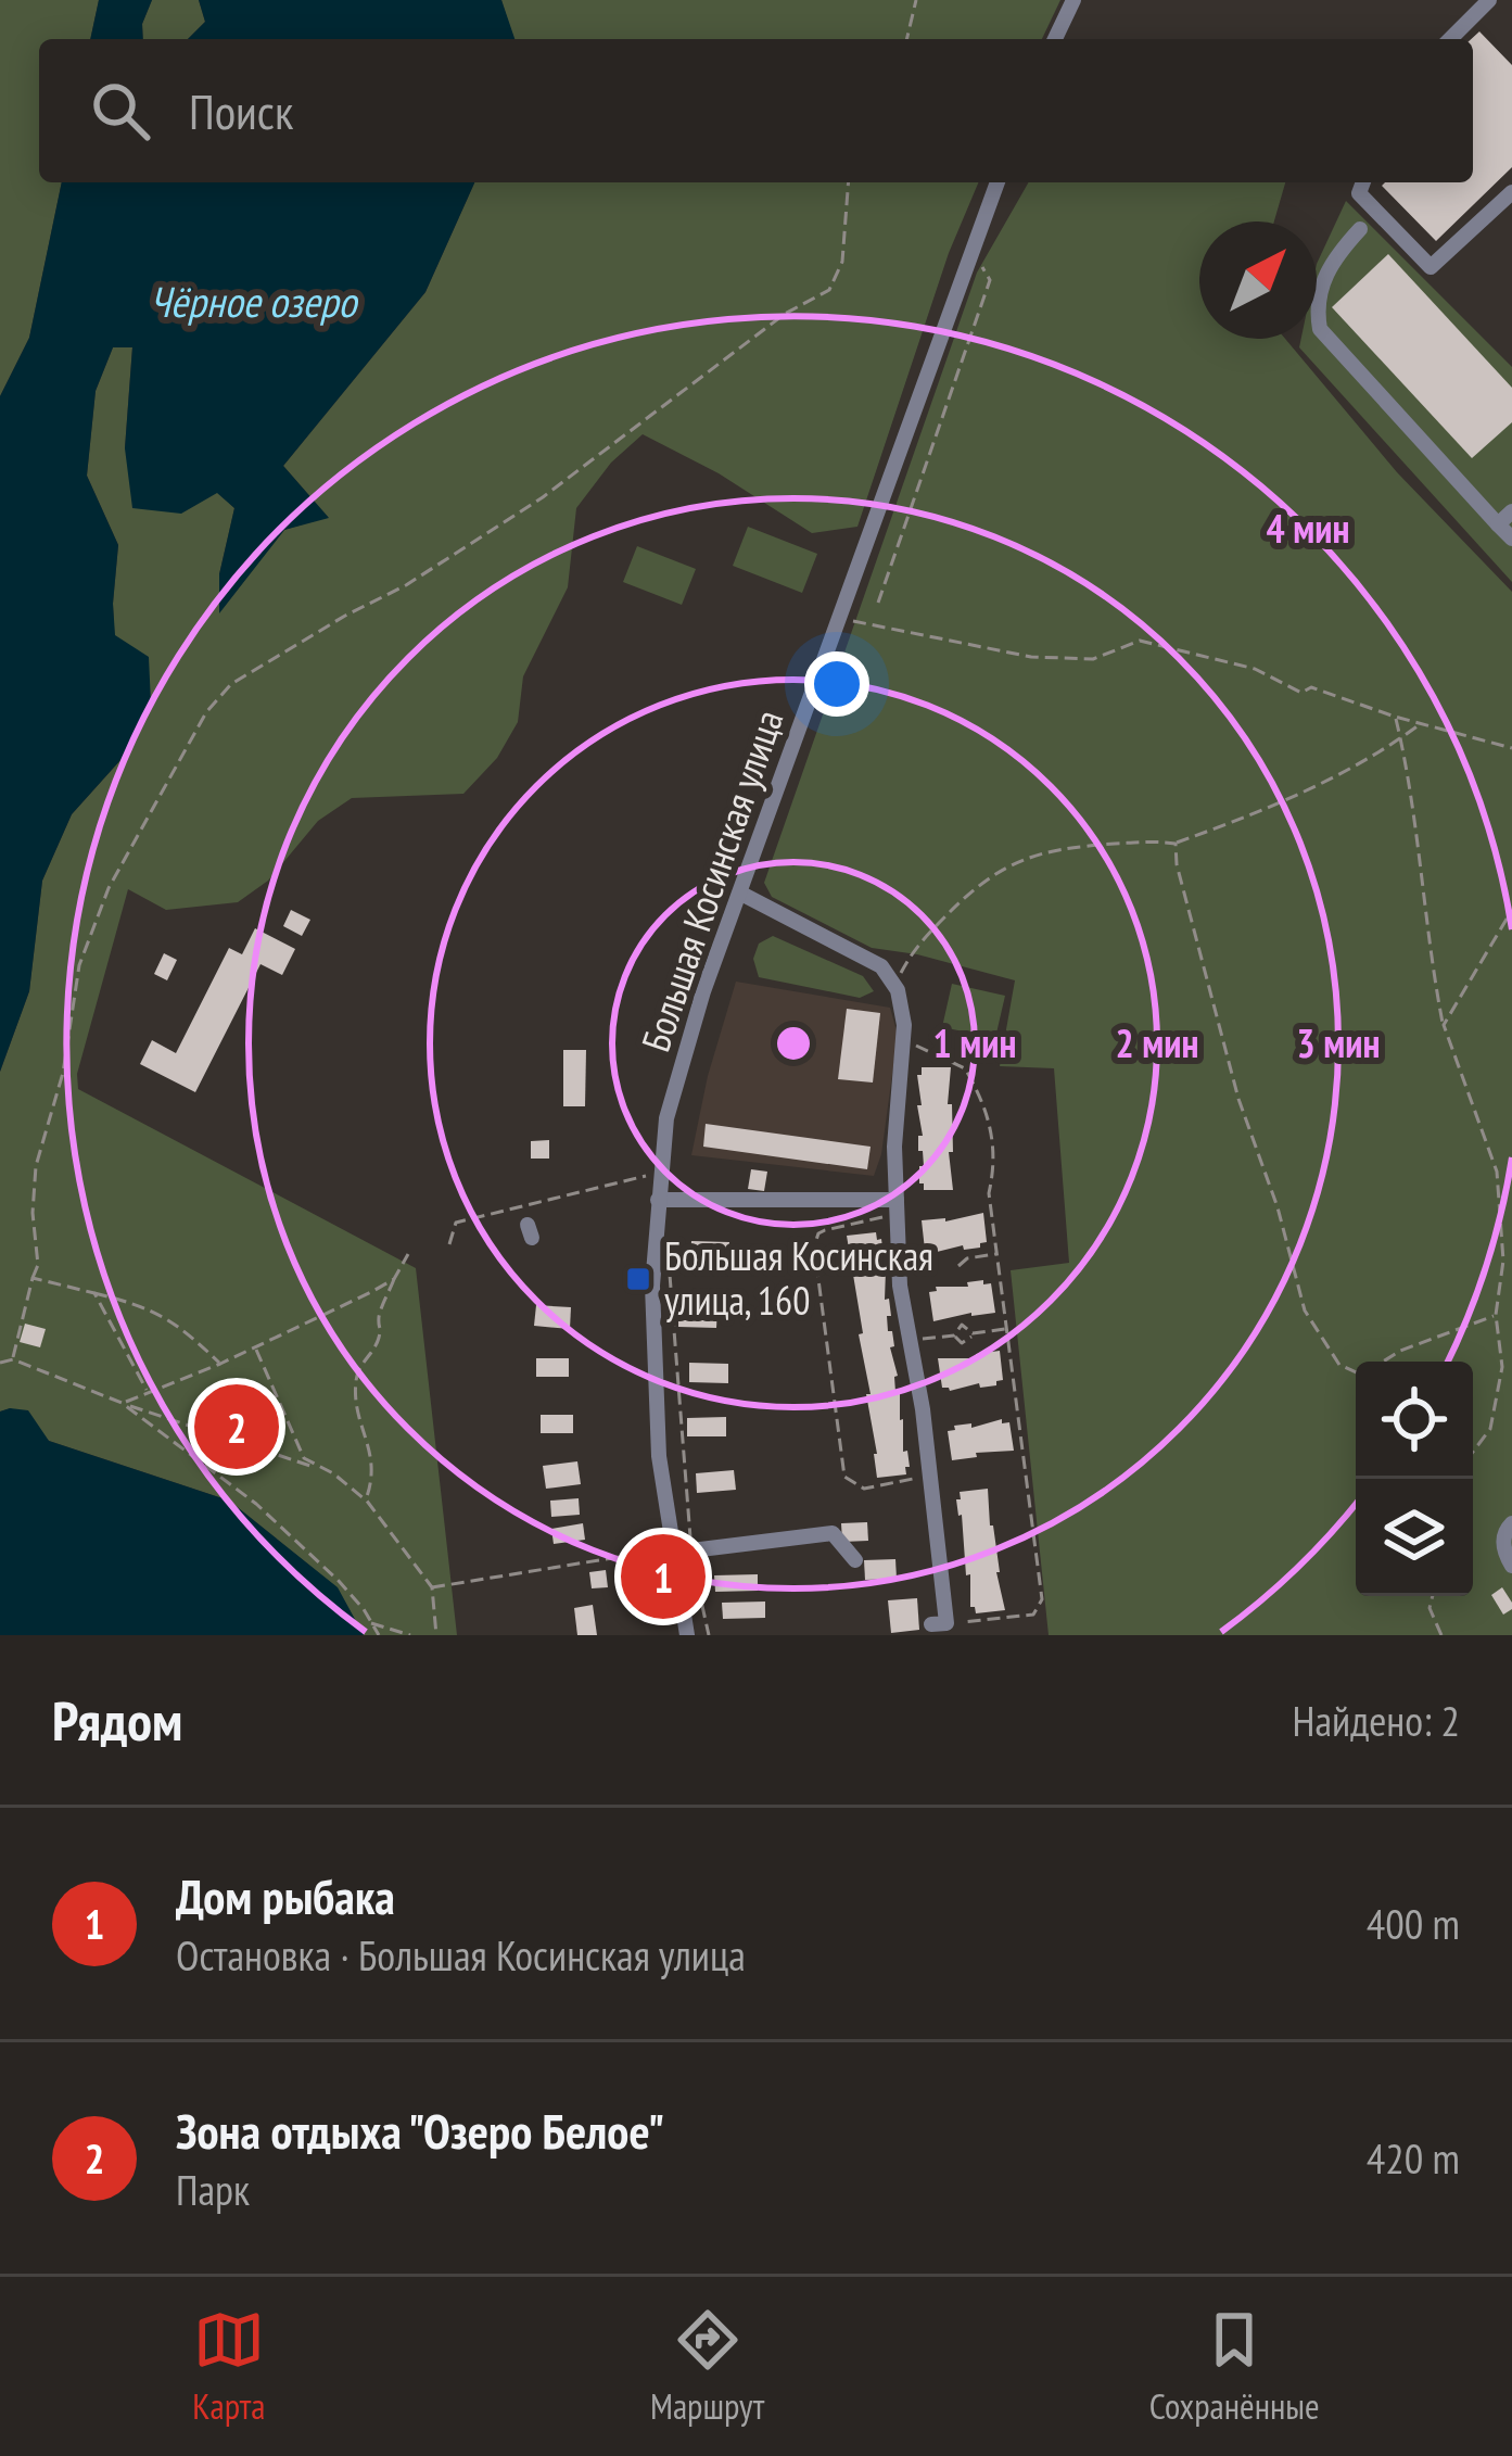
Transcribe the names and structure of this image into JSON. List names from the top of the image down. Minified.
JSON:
{"streets":{"street":["Большая Косинская улица"]},"water":["Чёрное озеро"],"places":{"transit":["Большая Косинская улица, 160"]},"north":"top right","page":{"search":"Поиск","pins":["2","1"],"heading":["Рядом","Найдено: 2"],"list":[{"mark":"1","name":"Дом рыбака","note":"Остановка · Большая Косинская улица","value":"400 m"},{"mark":"2","name":"Зона отдыха \"Озеро Белое\"","note":"Парк","value":"420 m"}],"nav":["Карта","Маршрут","Сохранённые"]},"rings":["4 мин","1 мин","2 мин","3 мин"]}
